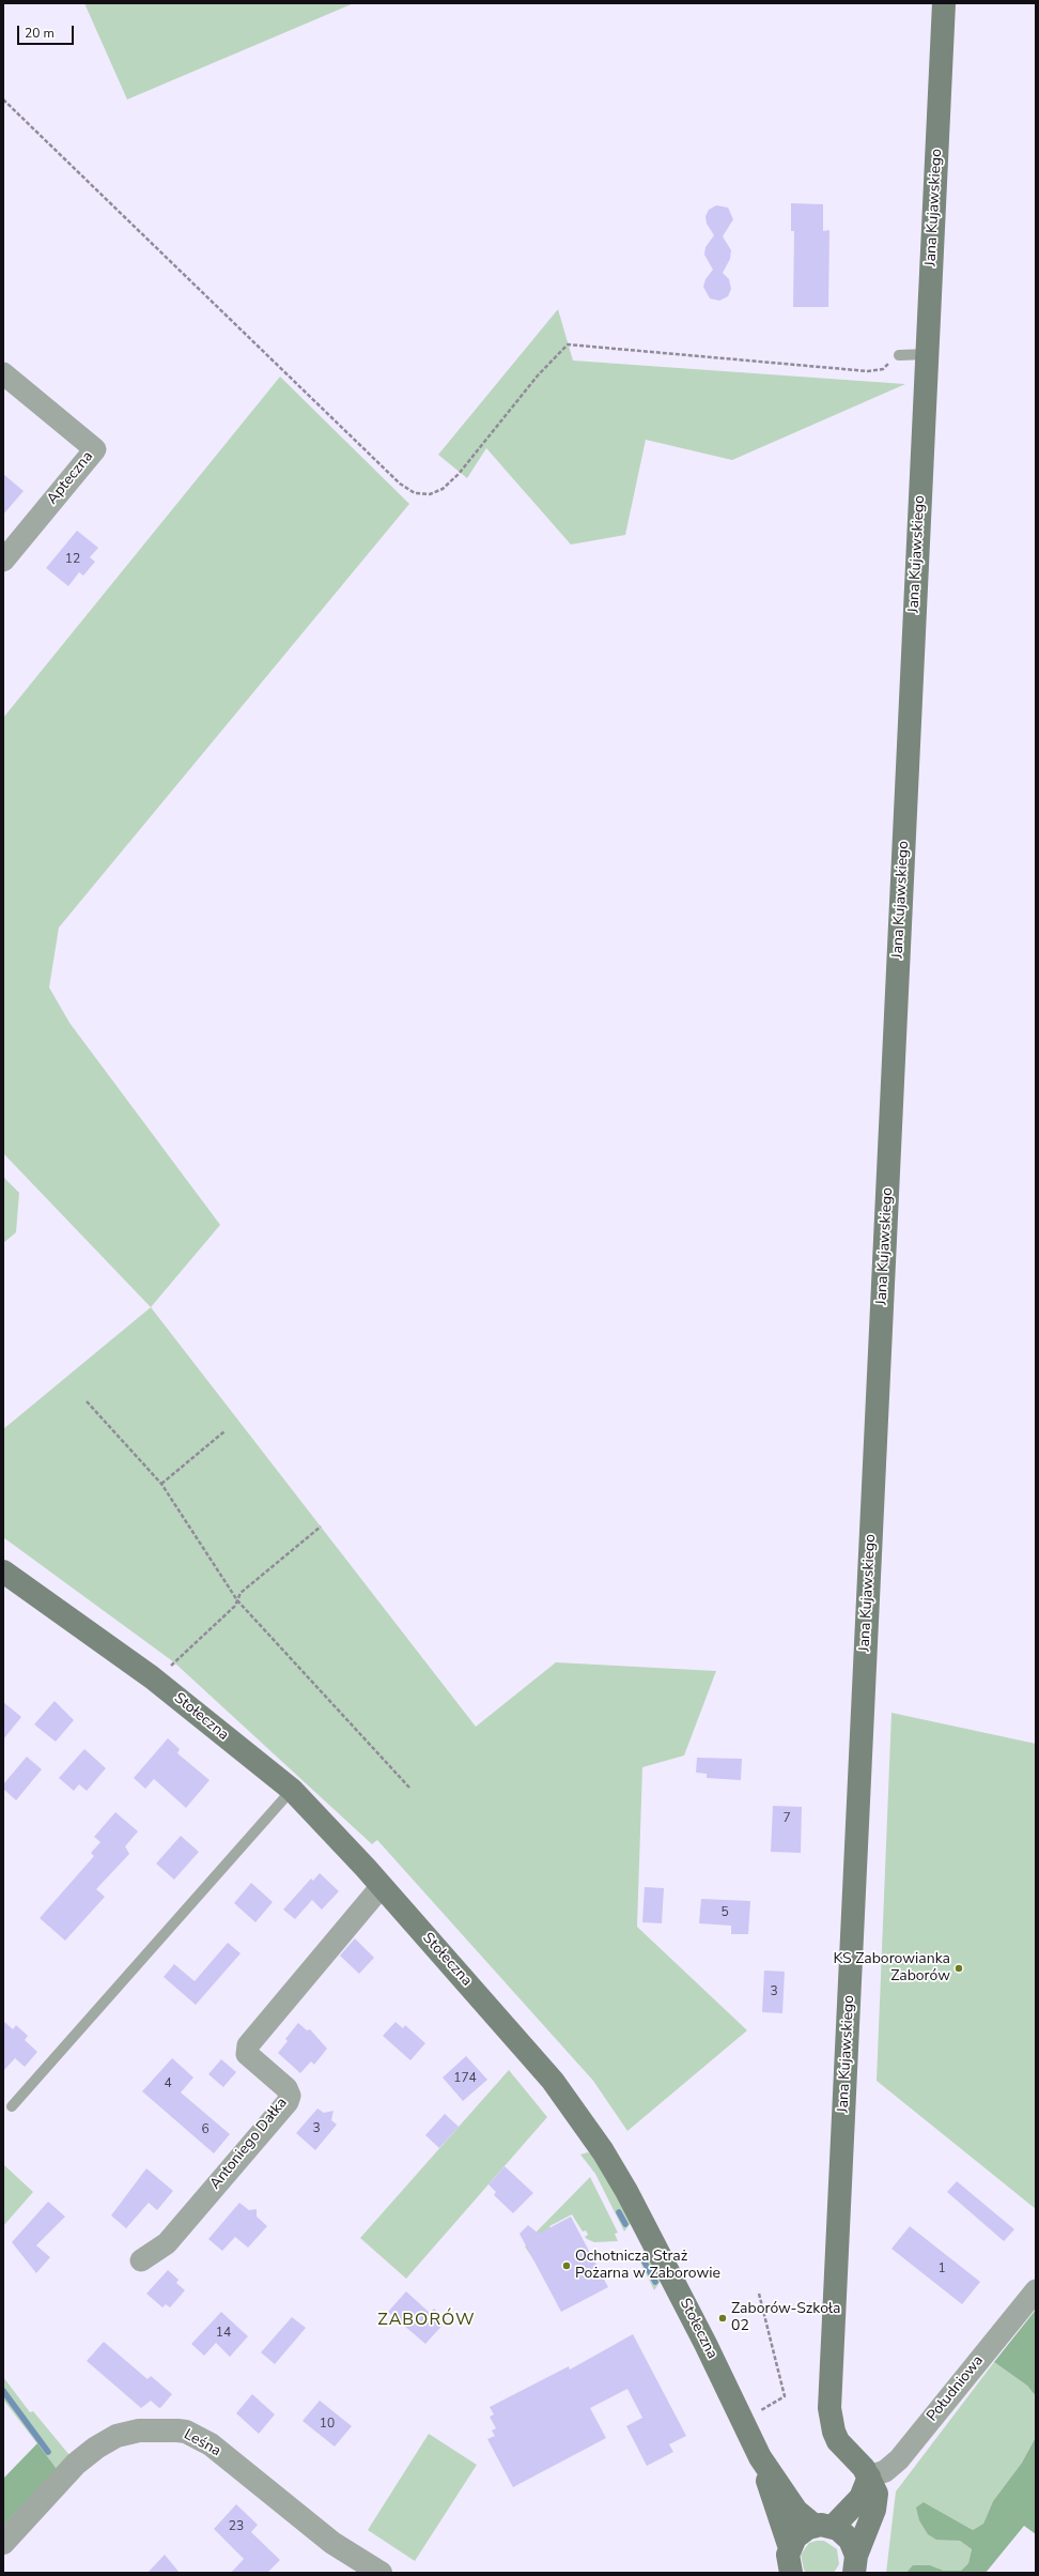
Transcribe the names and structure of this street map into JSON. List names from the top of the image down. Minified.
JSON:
{"streets":{"main road":["Jana Kujawskiego","Stołeczna"],"street":["Apteczna","Antoniego Dałka","Południowa","Leśna"]},"crossings":[["Jana Kujawskiego","Stołeczna"],["Jana Kujawskiego","Południowa"],["Stołeczna","Antoniego Dałka"]],"districts":["ZABORÓW"],"places":["KS Zaborowianka Zaborów","Ochotnicza Straż Pożarna w Zaborowie","Zaborów-Szkoła 02"],"house_numbers":["12","7","5","3","174","4","3","6","1","14","10","23"],"scale_bar":"20 m"}
